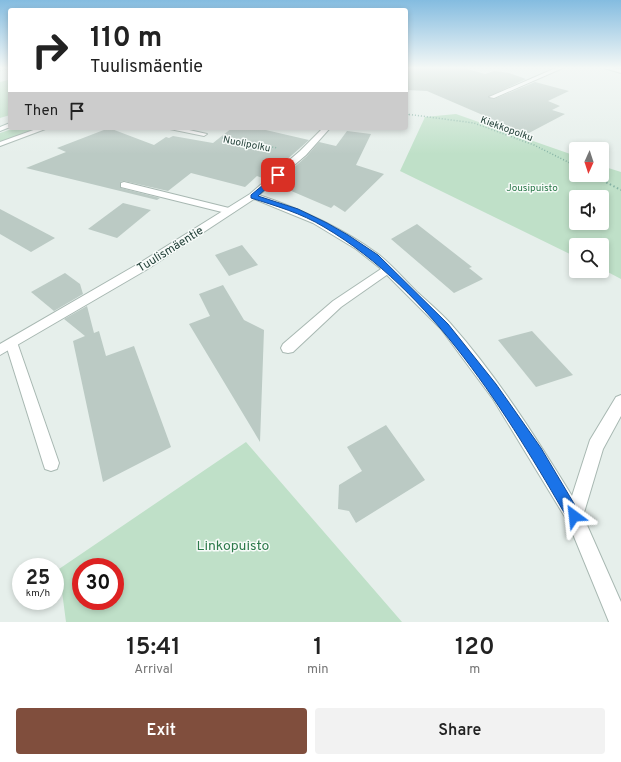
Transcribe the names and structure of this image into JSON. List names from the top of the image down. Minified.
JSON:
{"streets":{"street":["Tuulismäentie"],"path":["Kiekkopolku","Nuolipolku"]},"crossings":[["Nuolipolku","Tuulismäentie"]],"parks":["Jousipuisto","Linkopuisto"],"north":"bottom","page":{"turn":["110 m","Tuulismäentie"],"then":"Then","speed":"25 km/h","limit":"30","eta":["15:41","Arrival","1","min","120","m"],"buttons":["Exit","Share"]}}
